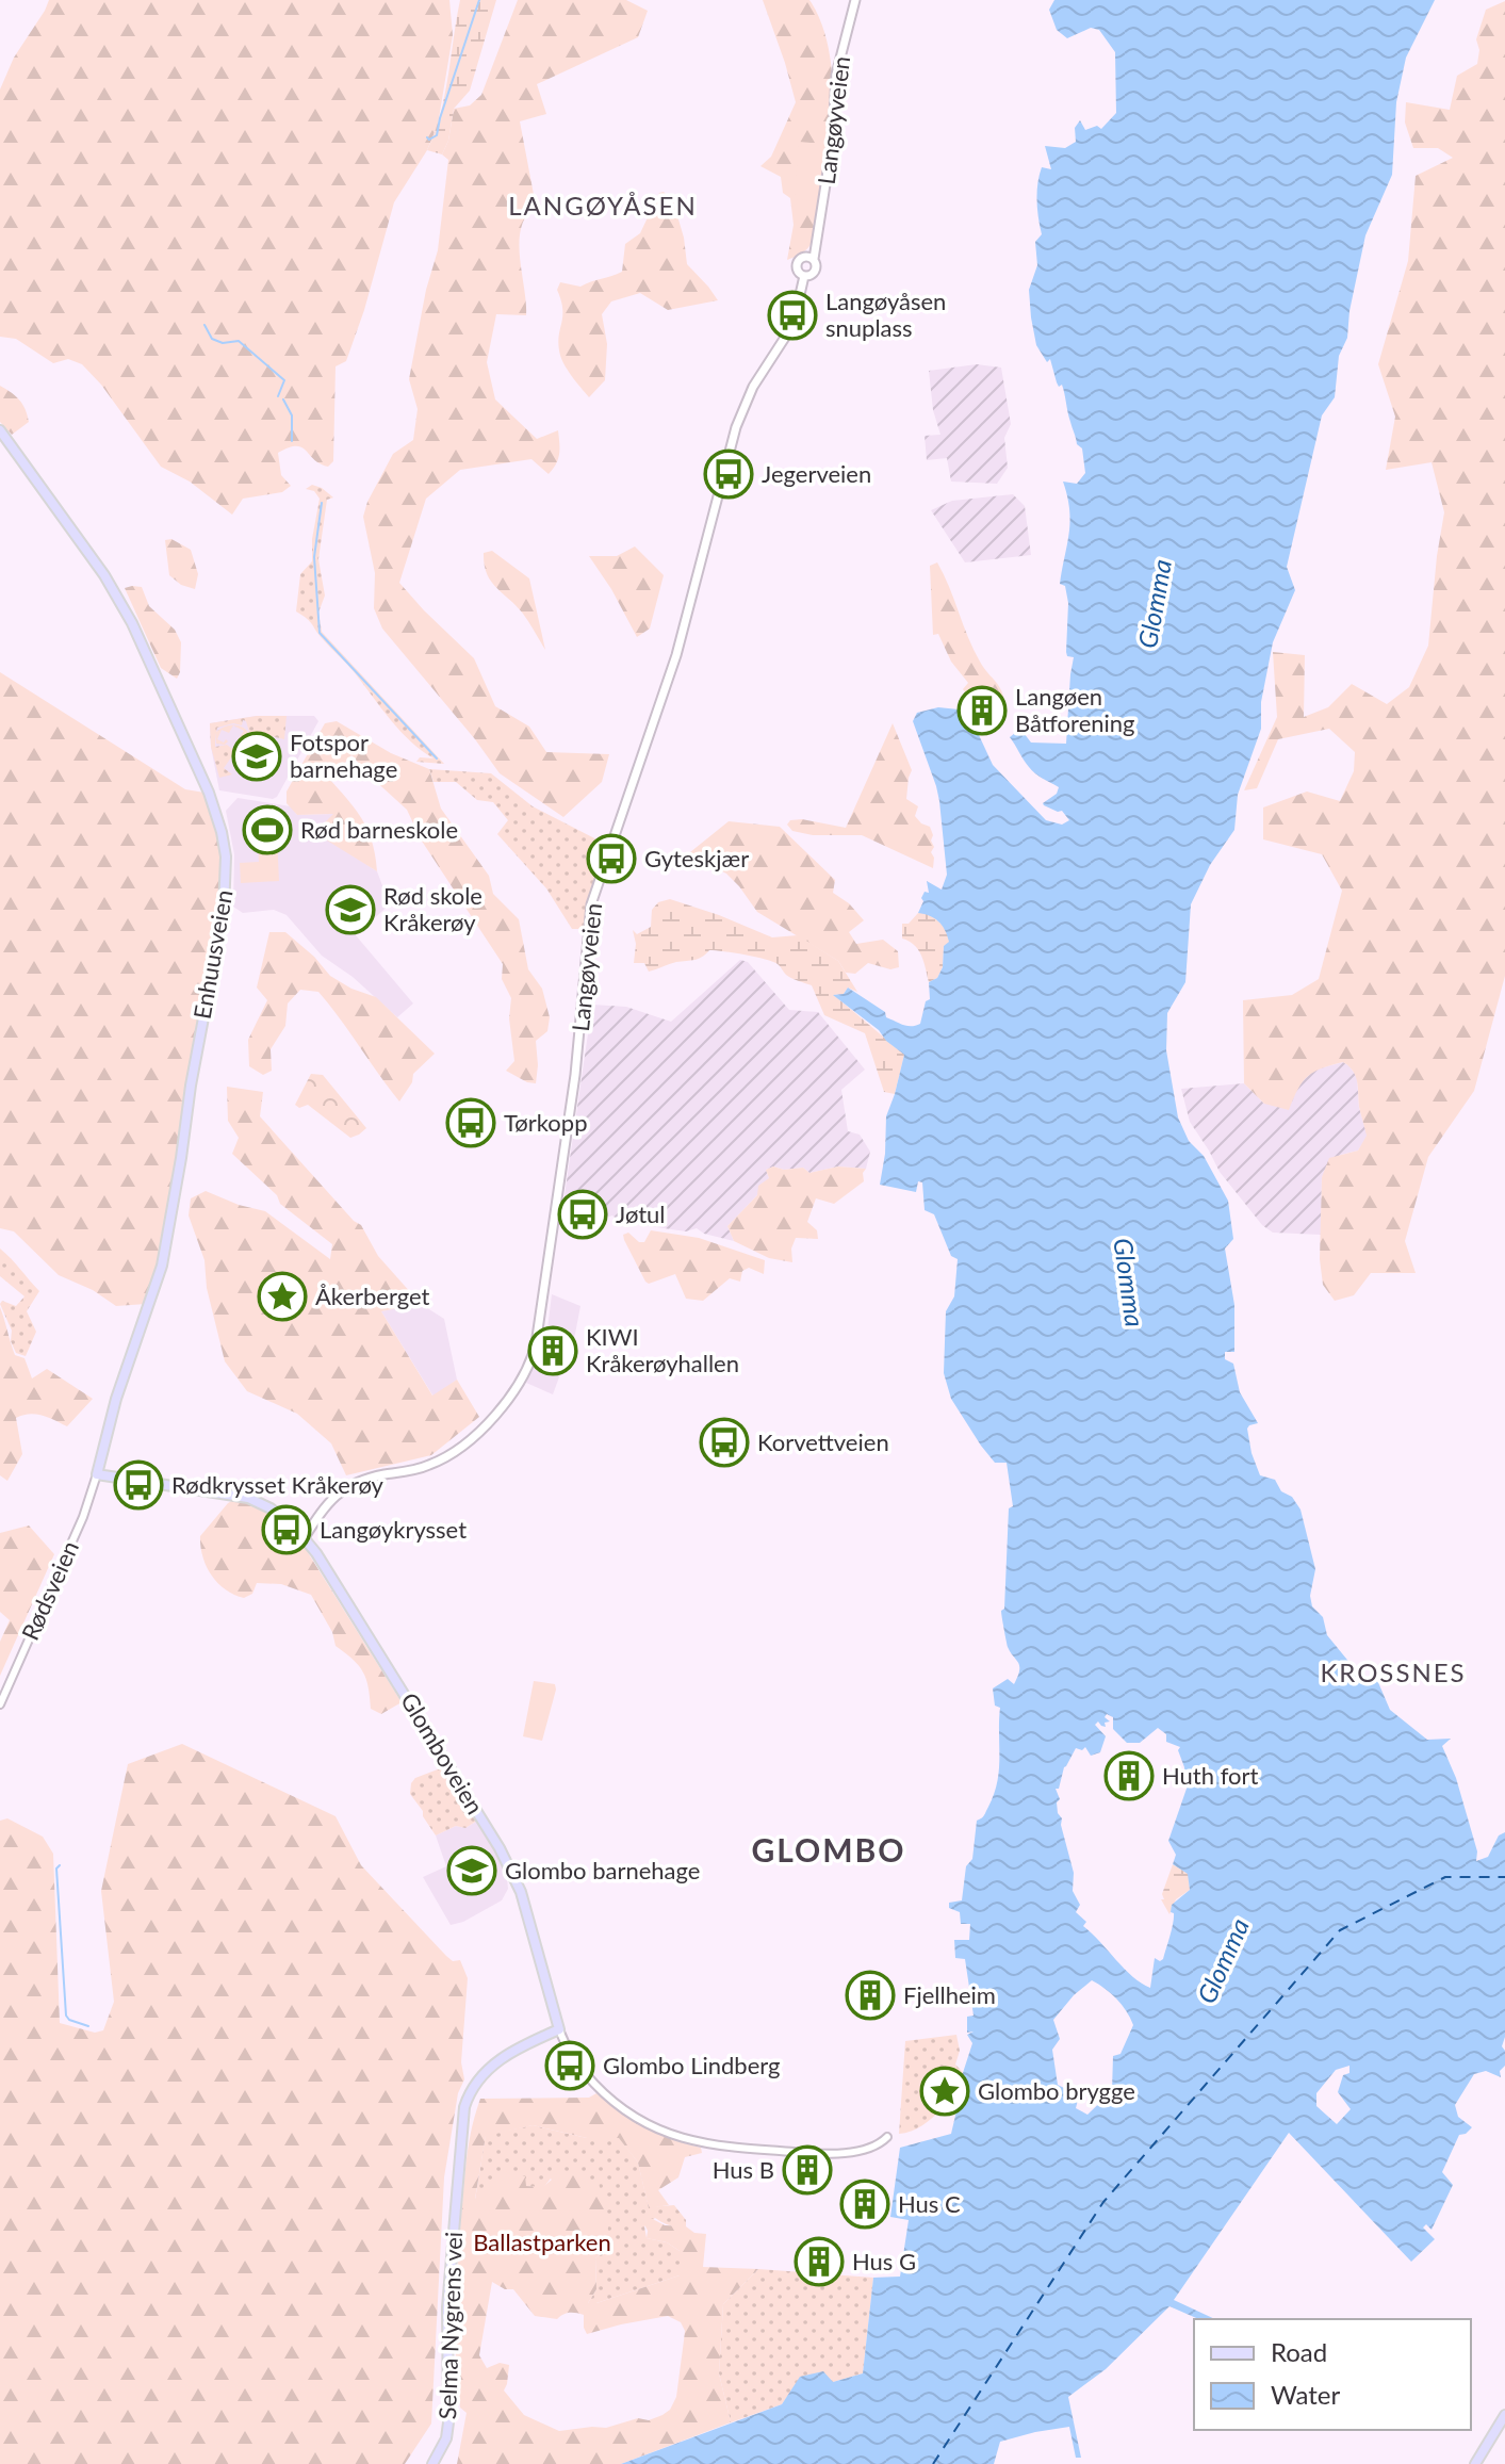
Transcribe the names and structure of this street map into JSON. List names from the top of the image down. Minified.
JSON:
{"streets":{"main road":["Langøyveien","Enhuusveien","Glomboveien","Selma Nygrens vei"],"street":["Rødsveien"]},"crossings":[["Langøyveien","Glomboveien"],["Enhuusveien","Rødsveien"],["Enhuusveien","Glomboveien"],["Rødsveien","Glomboveien"],["Glomboveien","Selma Nygrens vei"]],"districts":["LANGØYÅSEN","KROSSNES","GLOMBO"],"water":["Glomma"],"parks":["Ballastparken"],"places":{"bus stop":["Langøyåsen snuplass","Jegerveien","Gyteskjær","Tørkopp","Jøtul","Korvettveien","Rødkrysset Kråkerøy","Langøykrysset","Glombo Lindberg"],"building":["Langøen Båtforening","KIWI Kråkerøyhallen","Huth fort","Fjellheim","Hus B","Hus C","Hus G"],"school or university":["Fotspor barnehage","Rød skole Kråkerøy","Glombo barnehage"],"sports":["Rød barneskole"],"place":["Åkerberget","Glombo brygge"]},"legend":["Road","Water"]}
